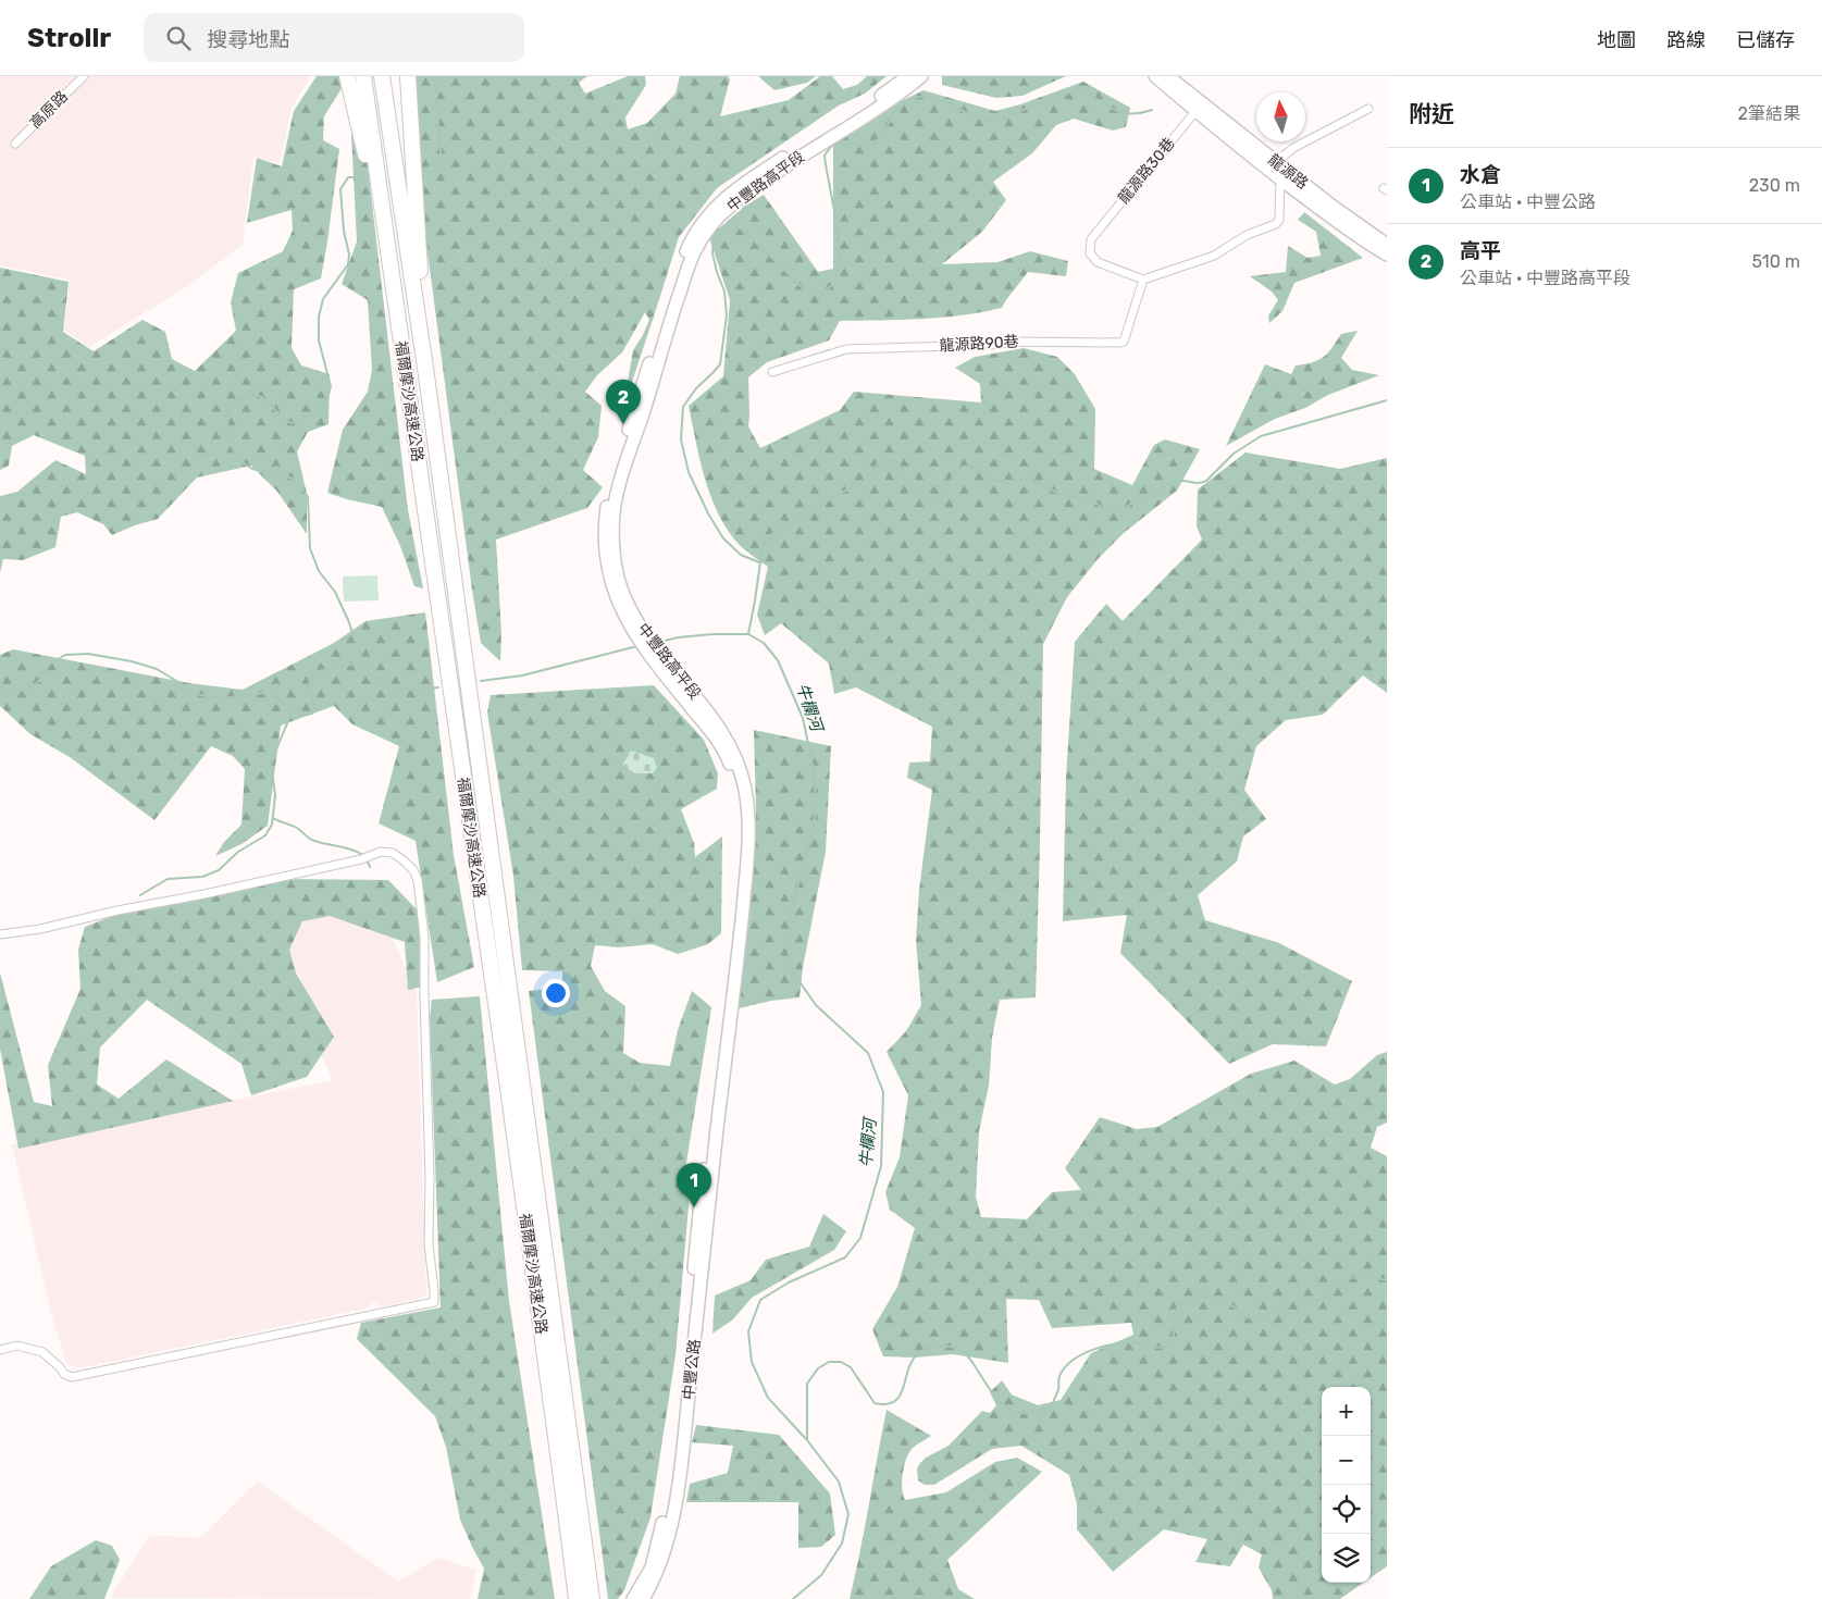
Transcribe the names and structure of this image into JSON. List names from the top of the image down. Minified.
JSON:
{"streets":{"highway":["福爾摩沙高速公路"],"main road":["龍源路","中豐路高平段","中豐公路"],"street":["高原路","龍源路30巷","龍源路90巷"]},"crossings":[["龍源路30巷","龍源路90巷"],["中豐路高平段","中豐公路"]],"water":["牛欄河"],"north":"top","page":{"header":"Strollr","search":"搜尋地點","nav":["地圖","路線","已儲存"],"heading":["附近","2筆結果"],"list":[{"mark":"1","name":"水倉","note":"公車站 · 中豐公路","value":"230 m"},{"mark":"2","name":"高平","note":"公車站 · 中豐路高平段","value":"510 m"}],"pins":["2","1"],"map_buttons":["+","−"]}}
